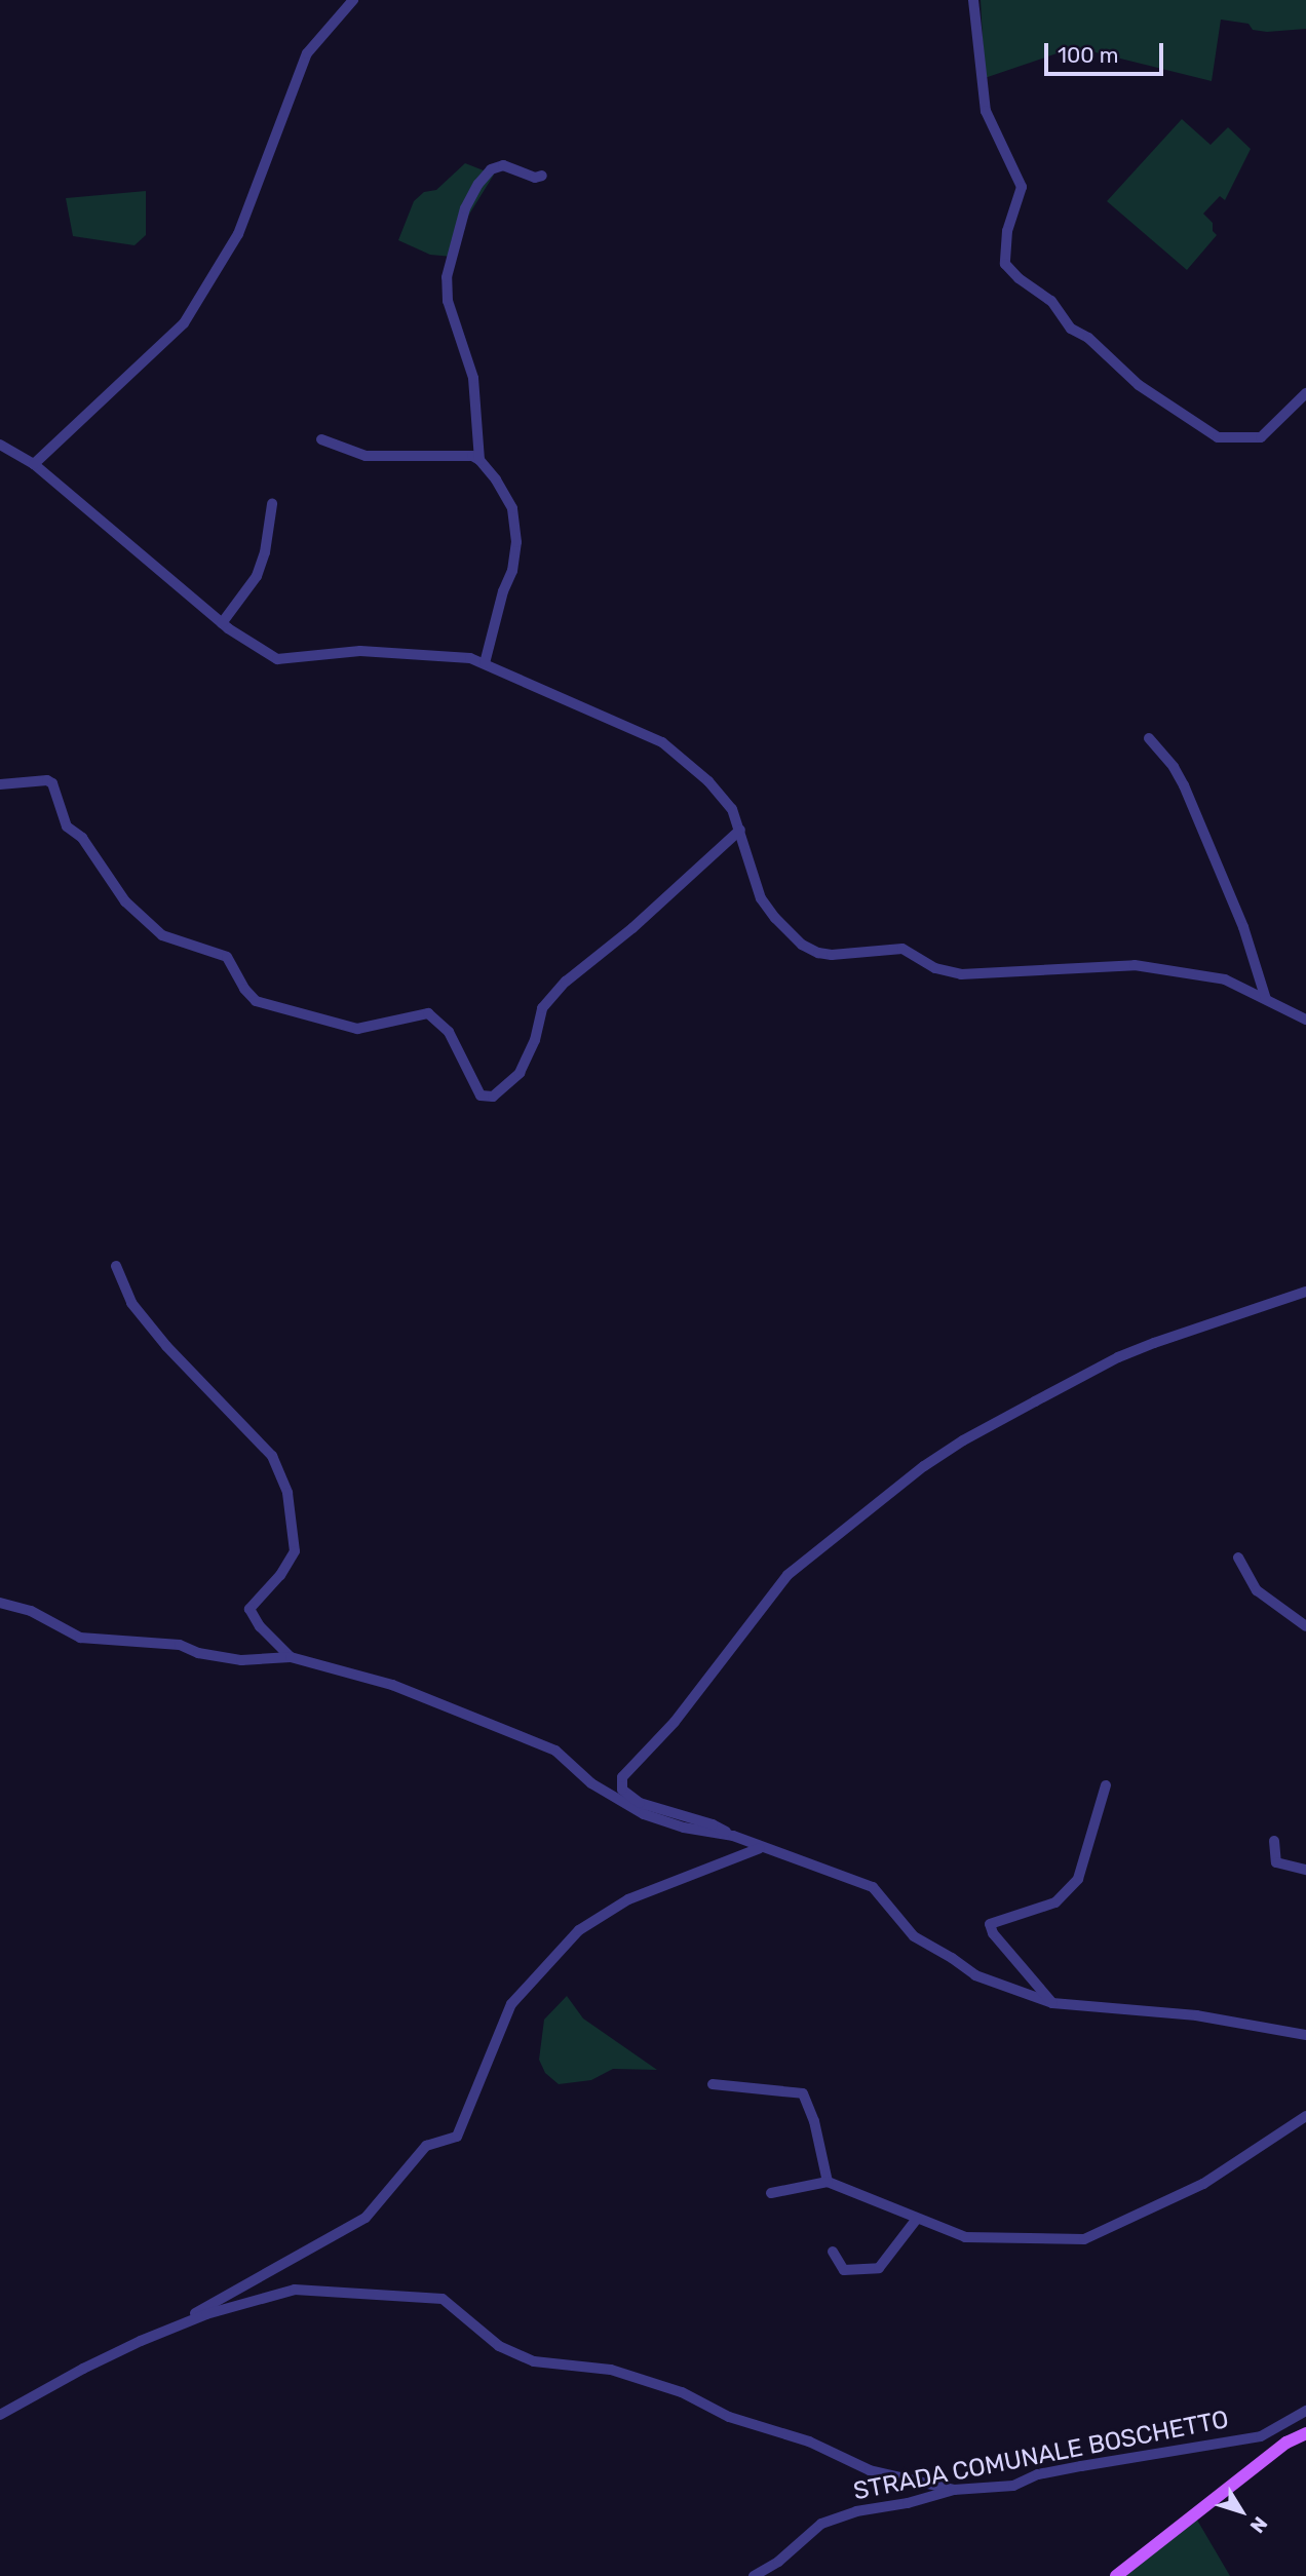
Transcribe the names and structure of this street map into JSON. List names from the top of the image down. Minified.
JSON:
{"streets":{"street":["STRADA COMUNALE BOSCHETTO"]},"scale_bar":"100 m","north":"bottom right"}
